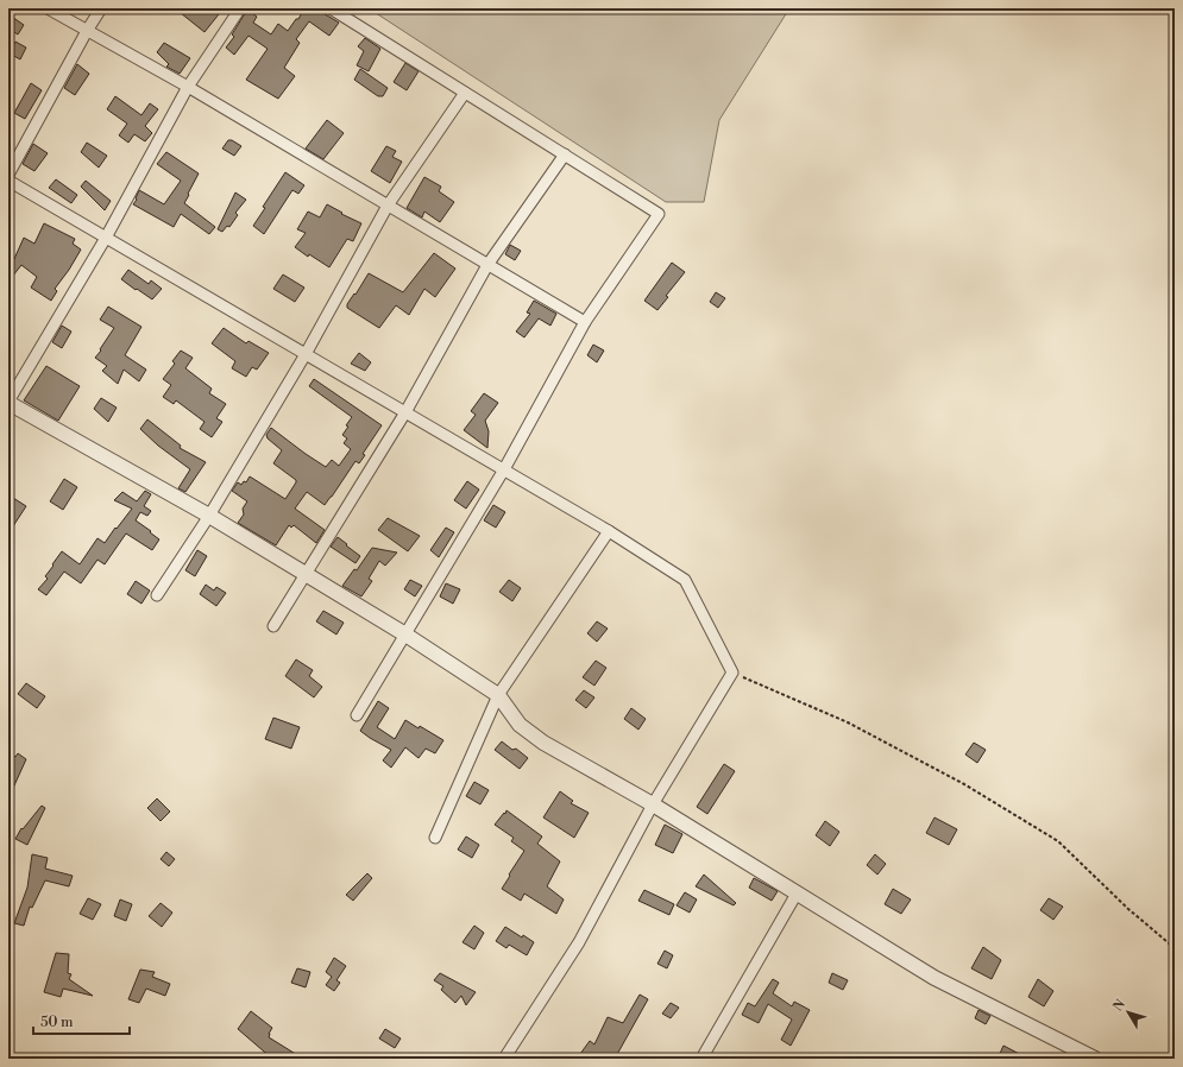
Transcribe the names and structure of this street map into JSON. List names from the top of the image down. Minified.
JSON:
{"scale_bar":"50 m","north":"top left"}
